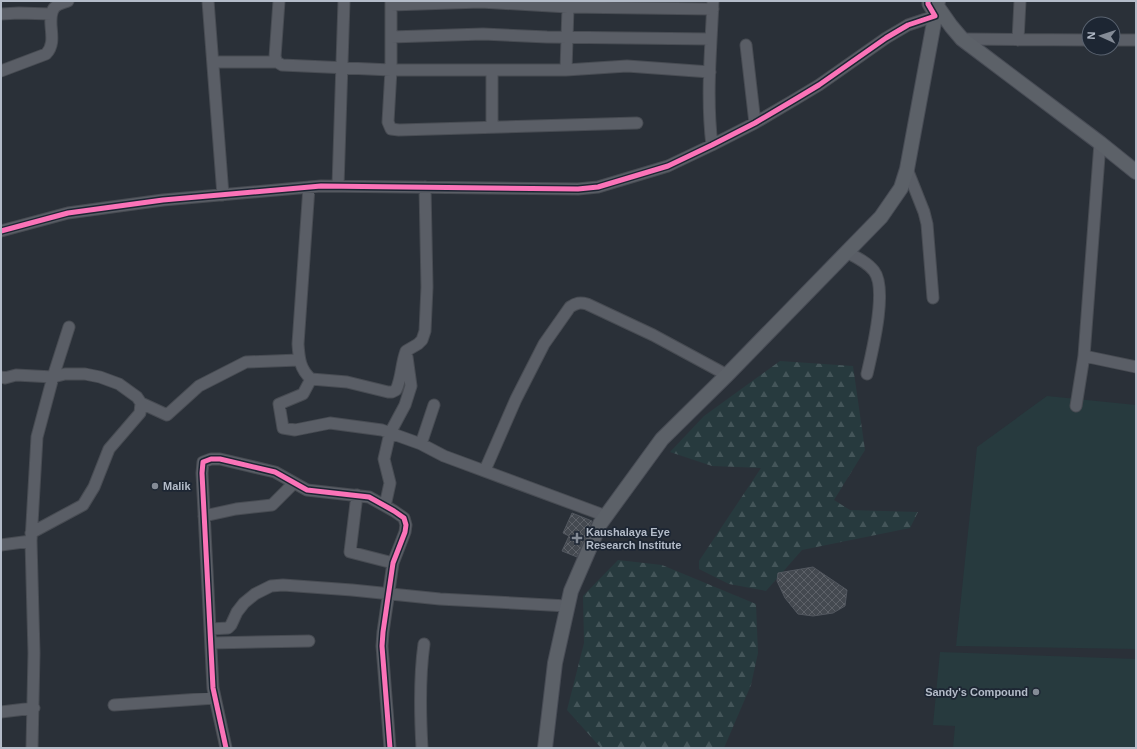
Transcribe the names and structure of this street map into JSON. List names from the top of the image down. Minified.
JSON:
{"places":{"other":["Malik","Sandy's Compound"],"health":["Kaushalaya Eye Research Institute"]},"north":"left"}
